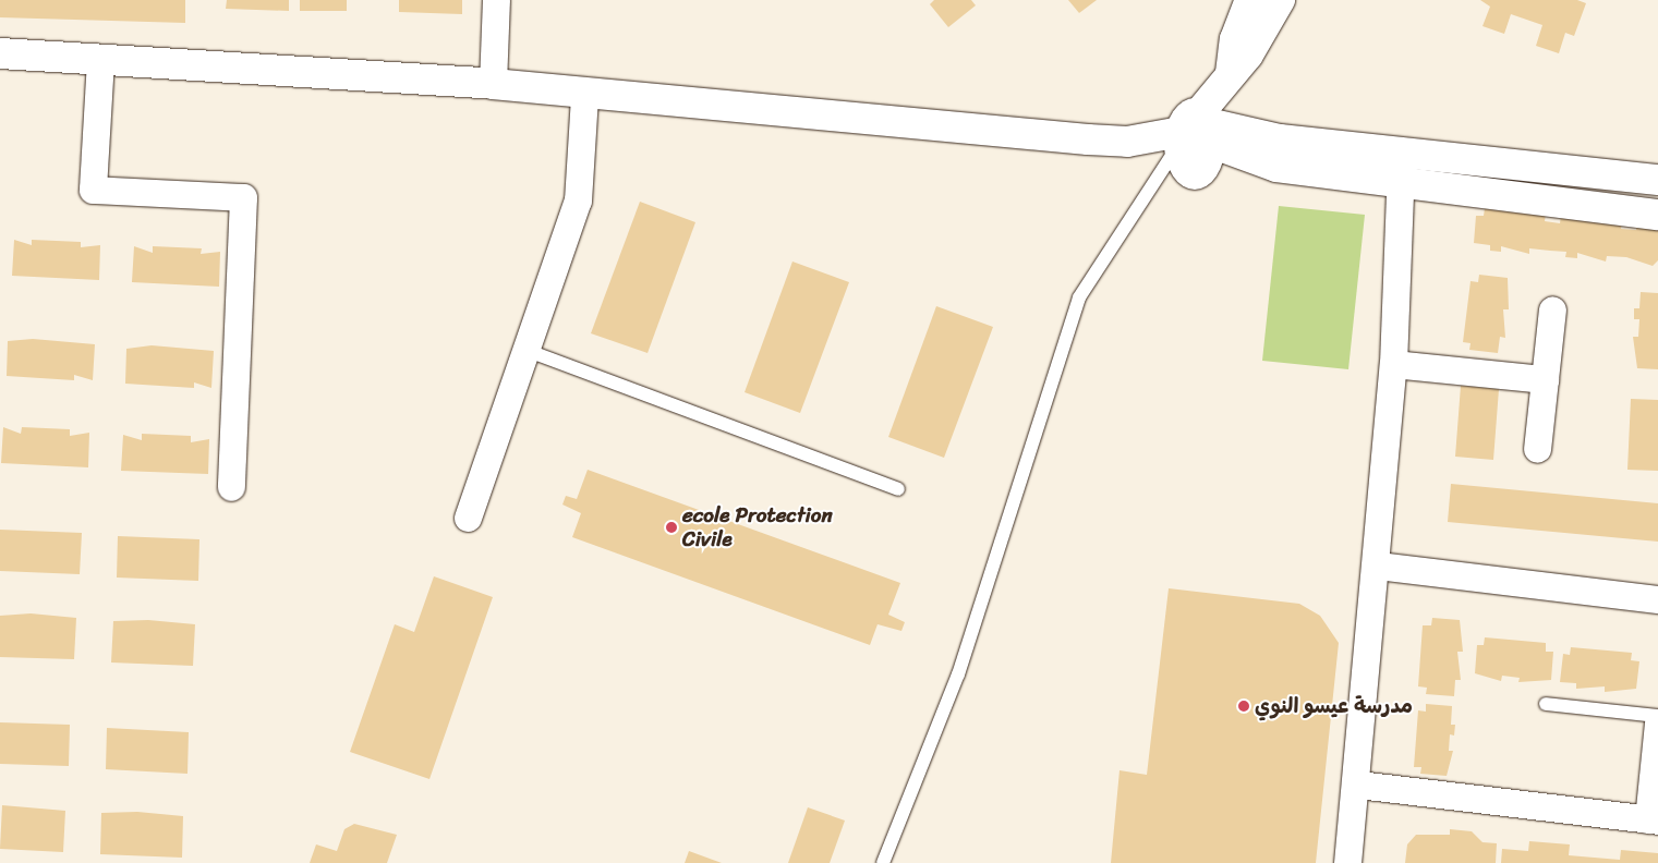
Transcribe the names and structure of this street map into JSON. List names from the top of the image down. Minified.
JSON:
{"places":["ecole Protection Civile","مدرسة عيسو النوي"]}
